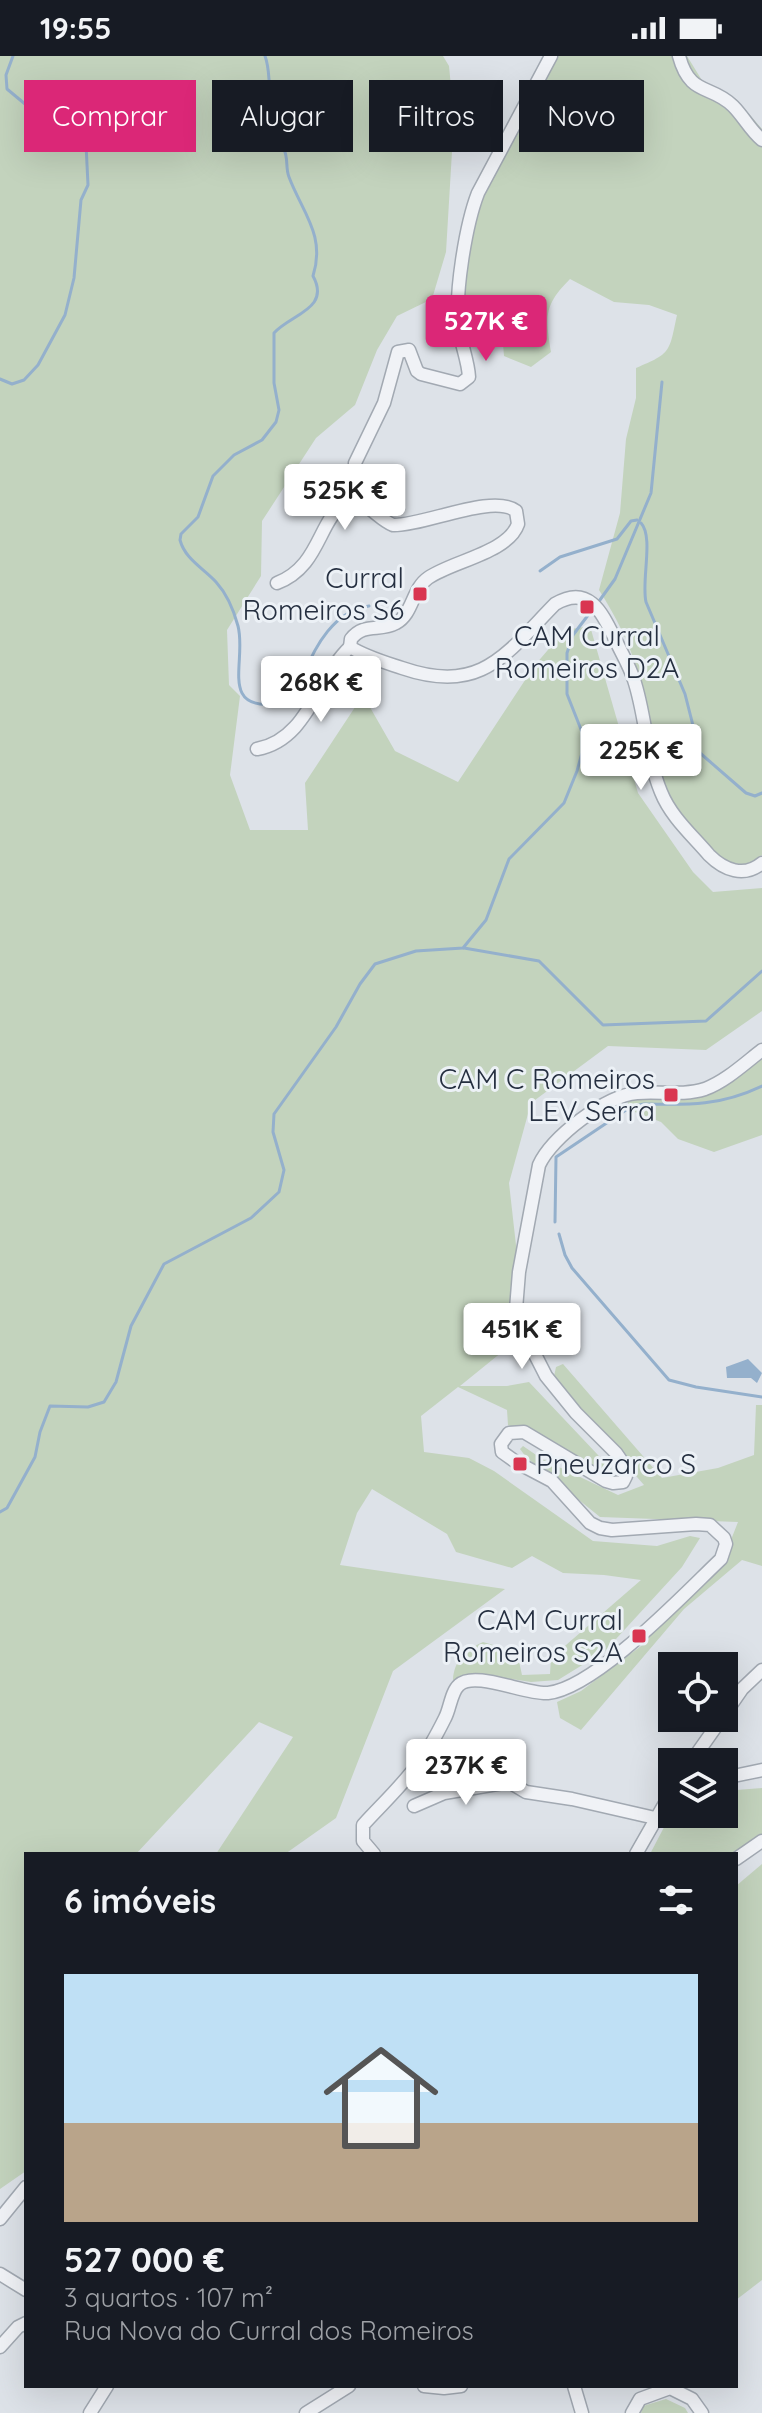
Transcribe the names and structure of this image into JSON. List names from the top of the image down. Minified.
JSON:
{"places":{"transit":["Curral Romeiros S6","CAM Curral Romeiros D2A","CAM C Romeiros LEV Serra","Pneuzarco S","CAM Curral Romeiros S2A"]},"page":{"status":"19:55","chip":["Comprar","Alugar","Filtros","Novo"],"price":["527K €","525K €","268K €","225K €","451K €","237K €"],"heading":"6 imóveis","list":[{"name":"527 000 €","note":"3 quartos · 107 m² · Rua Nova do Curral dos Romeiros"}]}}
